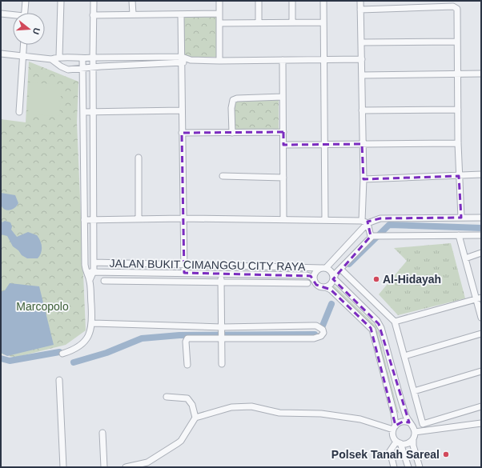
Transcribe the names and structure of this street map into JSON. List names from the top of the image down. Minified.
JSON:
{"streets":{"street":["JALAN BUKIT CIMANGGU CITY RAYA"]},"parks":["Marcopolo"],"places":["Al-Hidayah","Polsek Tanah Sareal"],"north":"right"}
